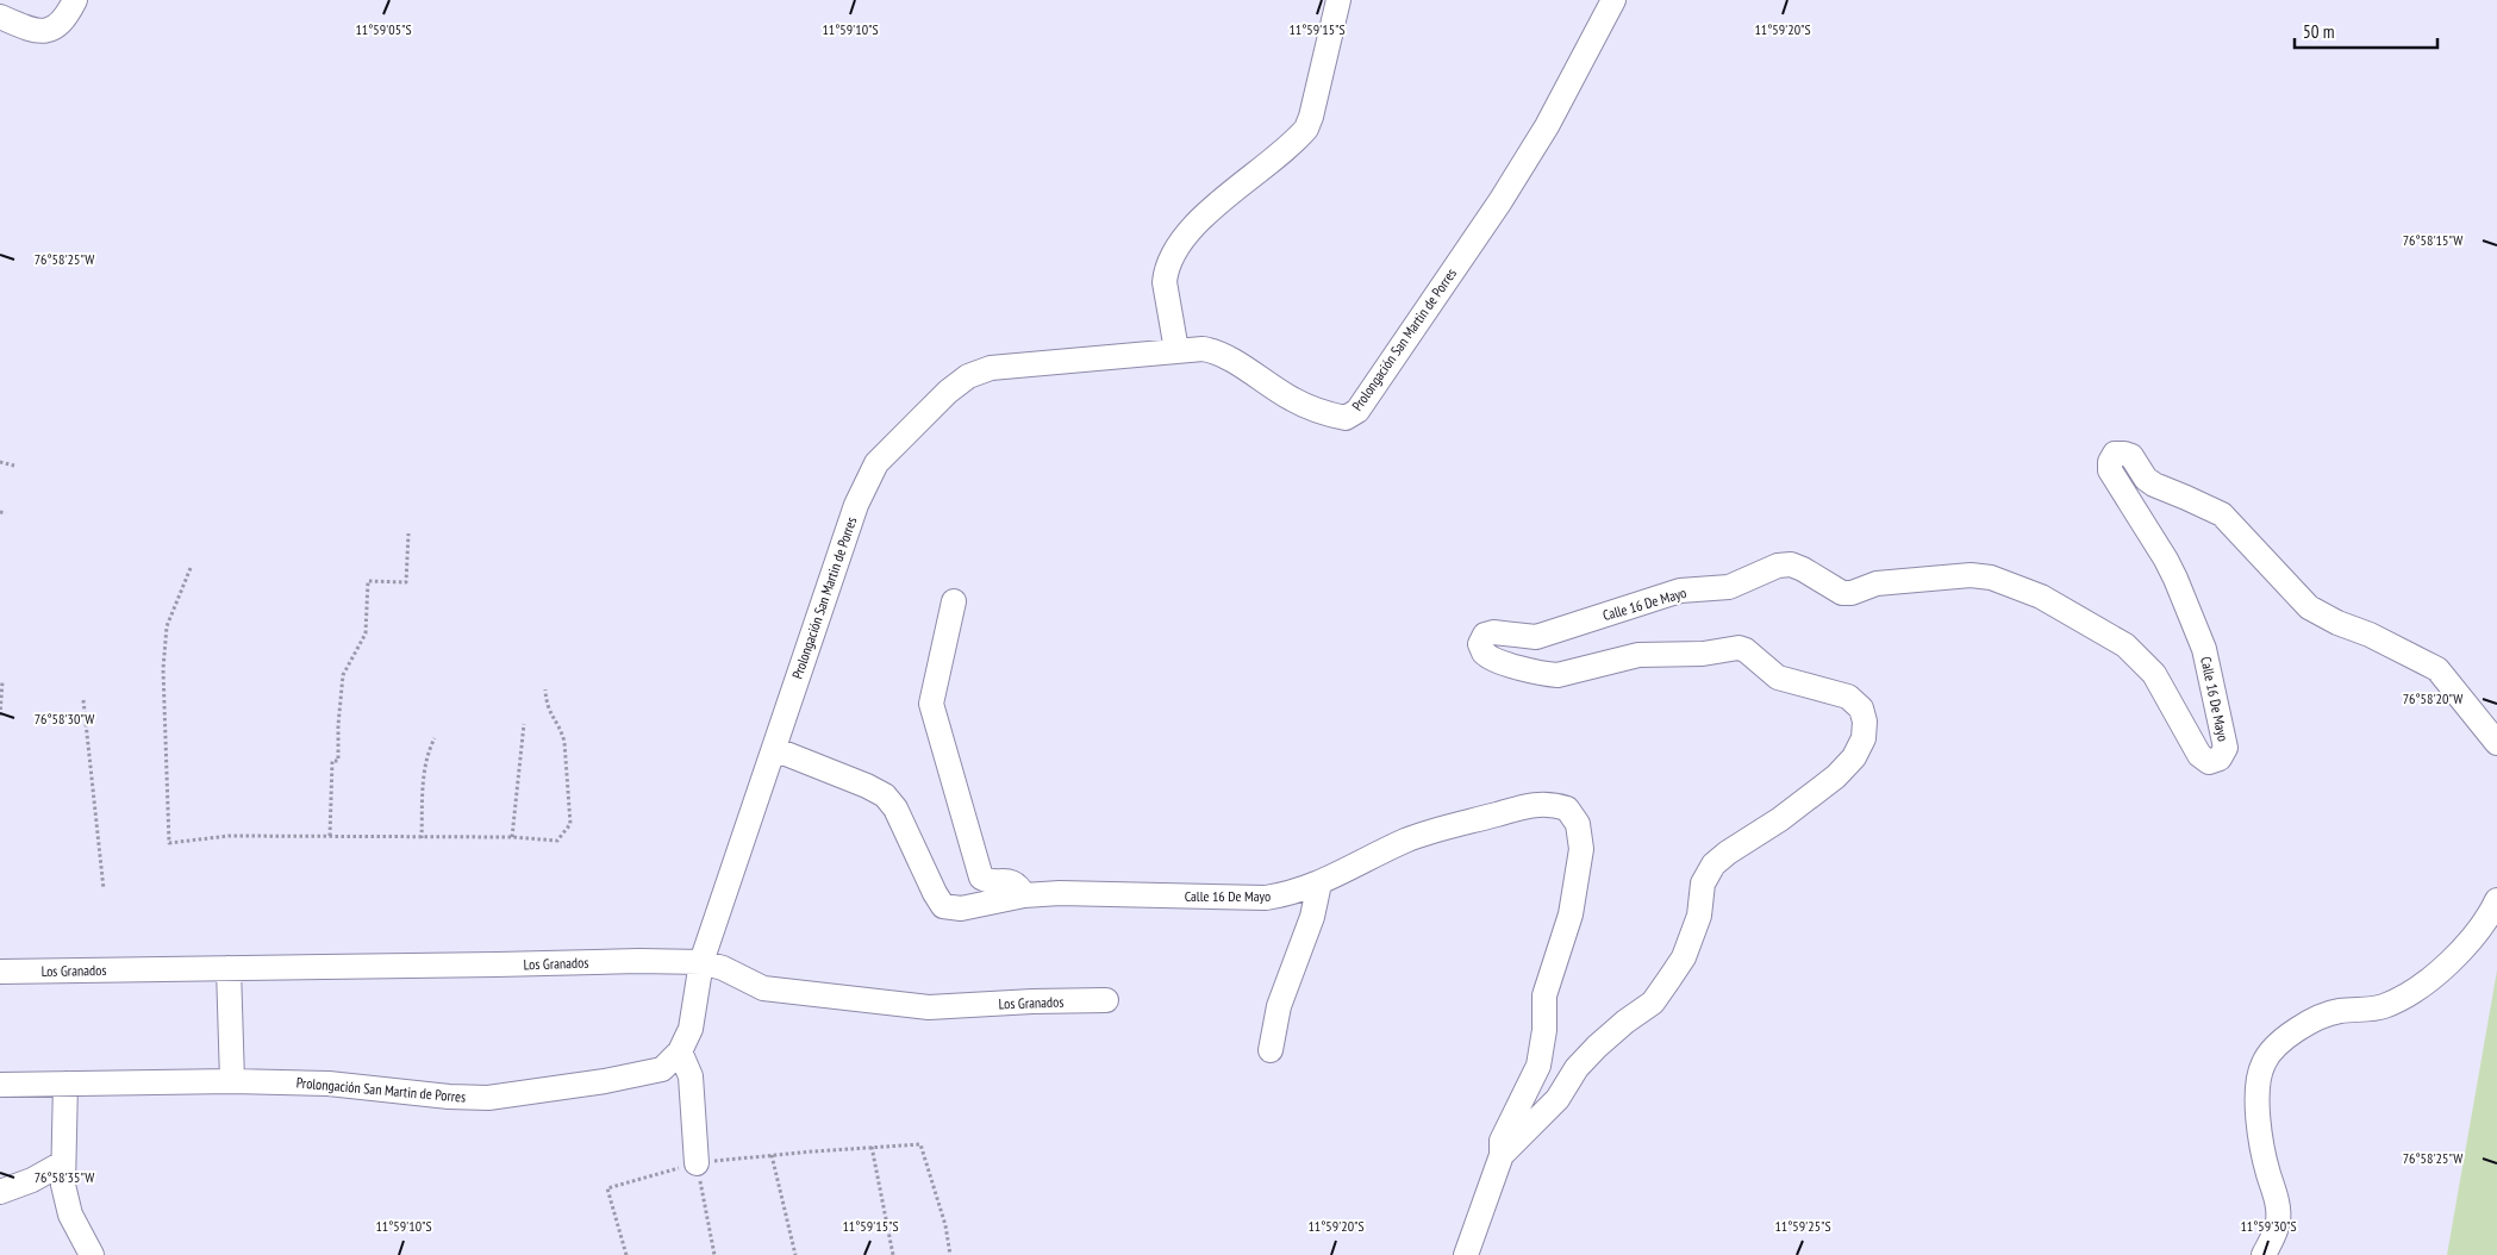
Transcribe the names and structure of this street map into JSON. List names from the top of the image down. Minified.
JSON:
{"streets":{"street":["Prolongación San Martin de Porres","Calle 16 De Mayo","Los Granados"]},"crossings":[["Prolongación San Martin de Porres","Calle 16 De Mayo"],["Prolongación San Martin de Porres","Los Granados"]],"scale_bar":"50 m","coordinates":["11°59'05\"S","11°59'10\"S","11°59'15\"S","11°59'20\"S","76°58'15\"W","76°58'25\"W","76°58'20\"W","76°58'30\"W","76°58'35\"W","11°59'25\"S","11°59'30\"S"]}
